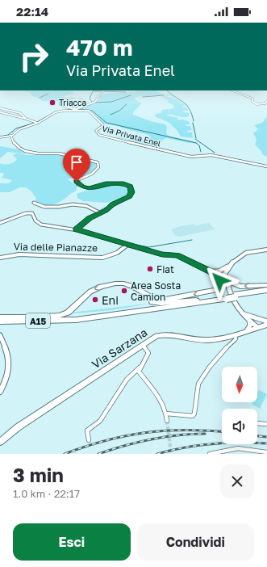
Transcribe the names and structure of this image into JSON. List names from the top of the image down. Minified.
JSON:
{"streets":{"highway":["A15"],"main road":["Via Sarzana"],"street":["Via Privata Enel","Via delle Pianazze"]},"crossings":[["Via delle Pianazze","Via Sarzana"]],"places":["Triacca","Fiat","Area Sosta Camion","Eni"],"north":"bottom","page":{"status":"22:14","turn":["470 m","Via Privata Enel"],"heading":["3 min","1.0 km · 22:17"],"buttons":["Esci","Condividi"]}}
